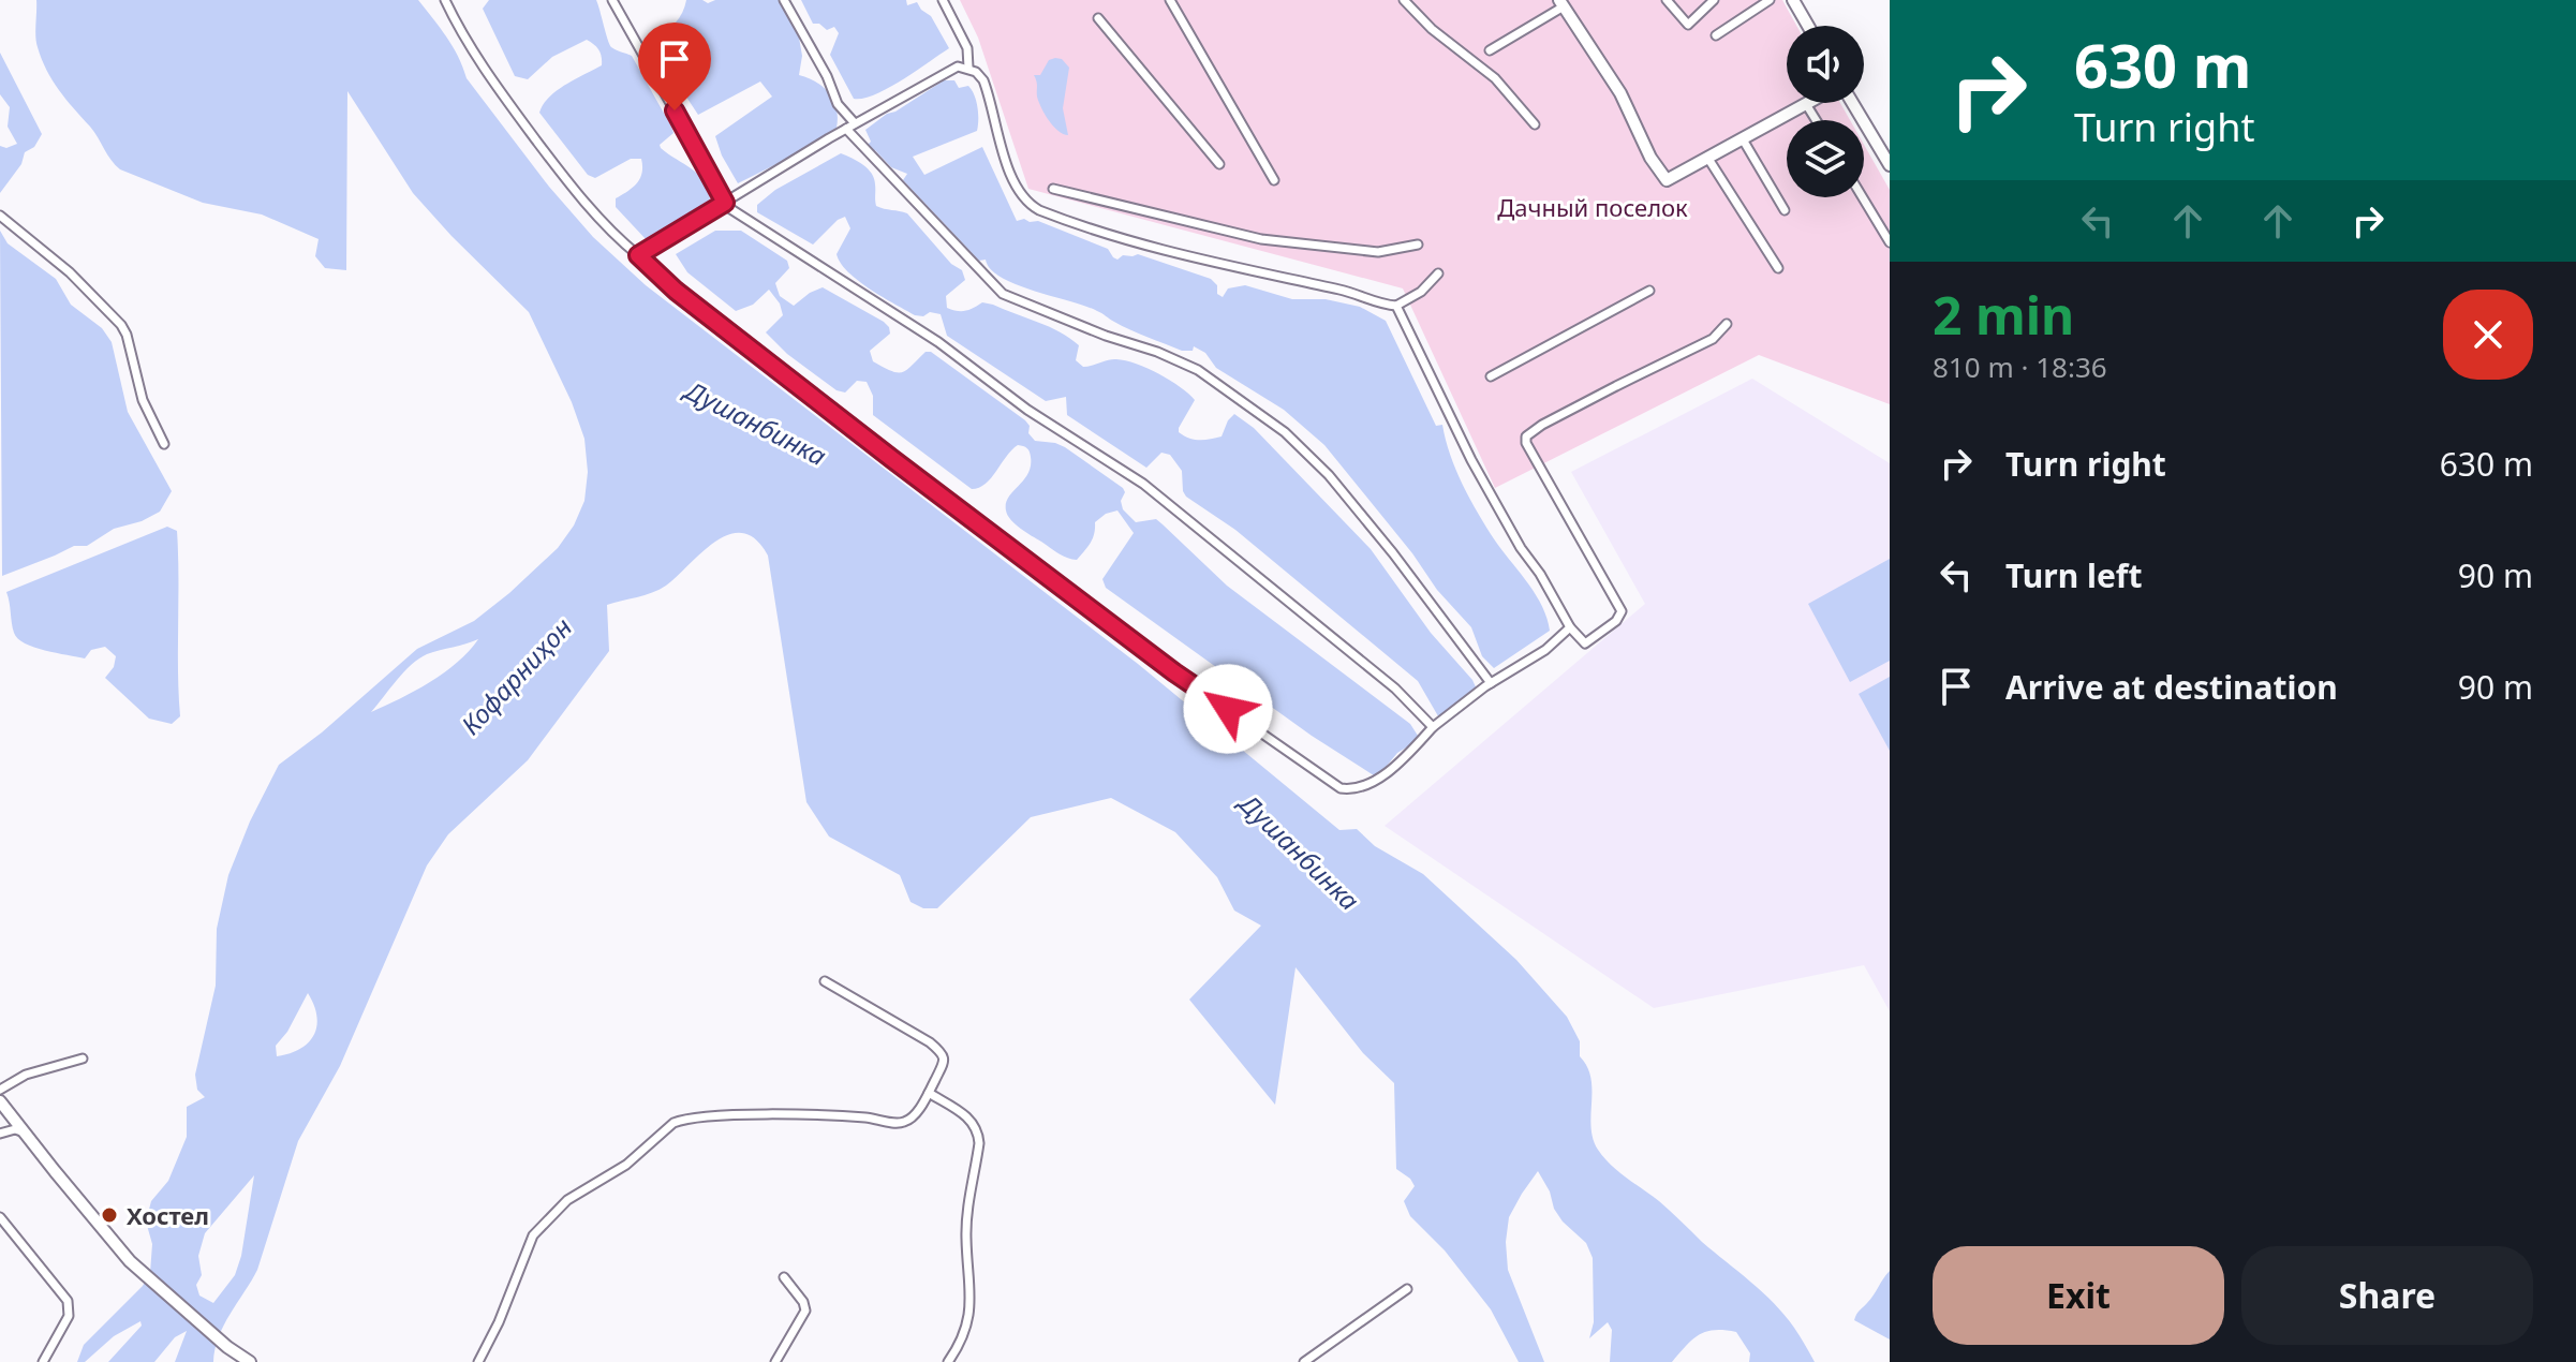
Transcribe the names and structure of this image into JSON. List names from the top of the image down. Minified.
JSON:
{"water":["Душанбинка","Кофарниҳон"],"parks":["Дачный поселок"],"places":["Хостел"],"page":{"turn":["630 m","Turn right"],"heading":["2 min","810 m · 18:36"],"list":[{"name":"Turn right","value":"630 m"},{"name":"Turn left","value":"90 m"},{"name":"Arrive at destination","value":"90 m"}],"buttons":["Exit","Share"]}}
